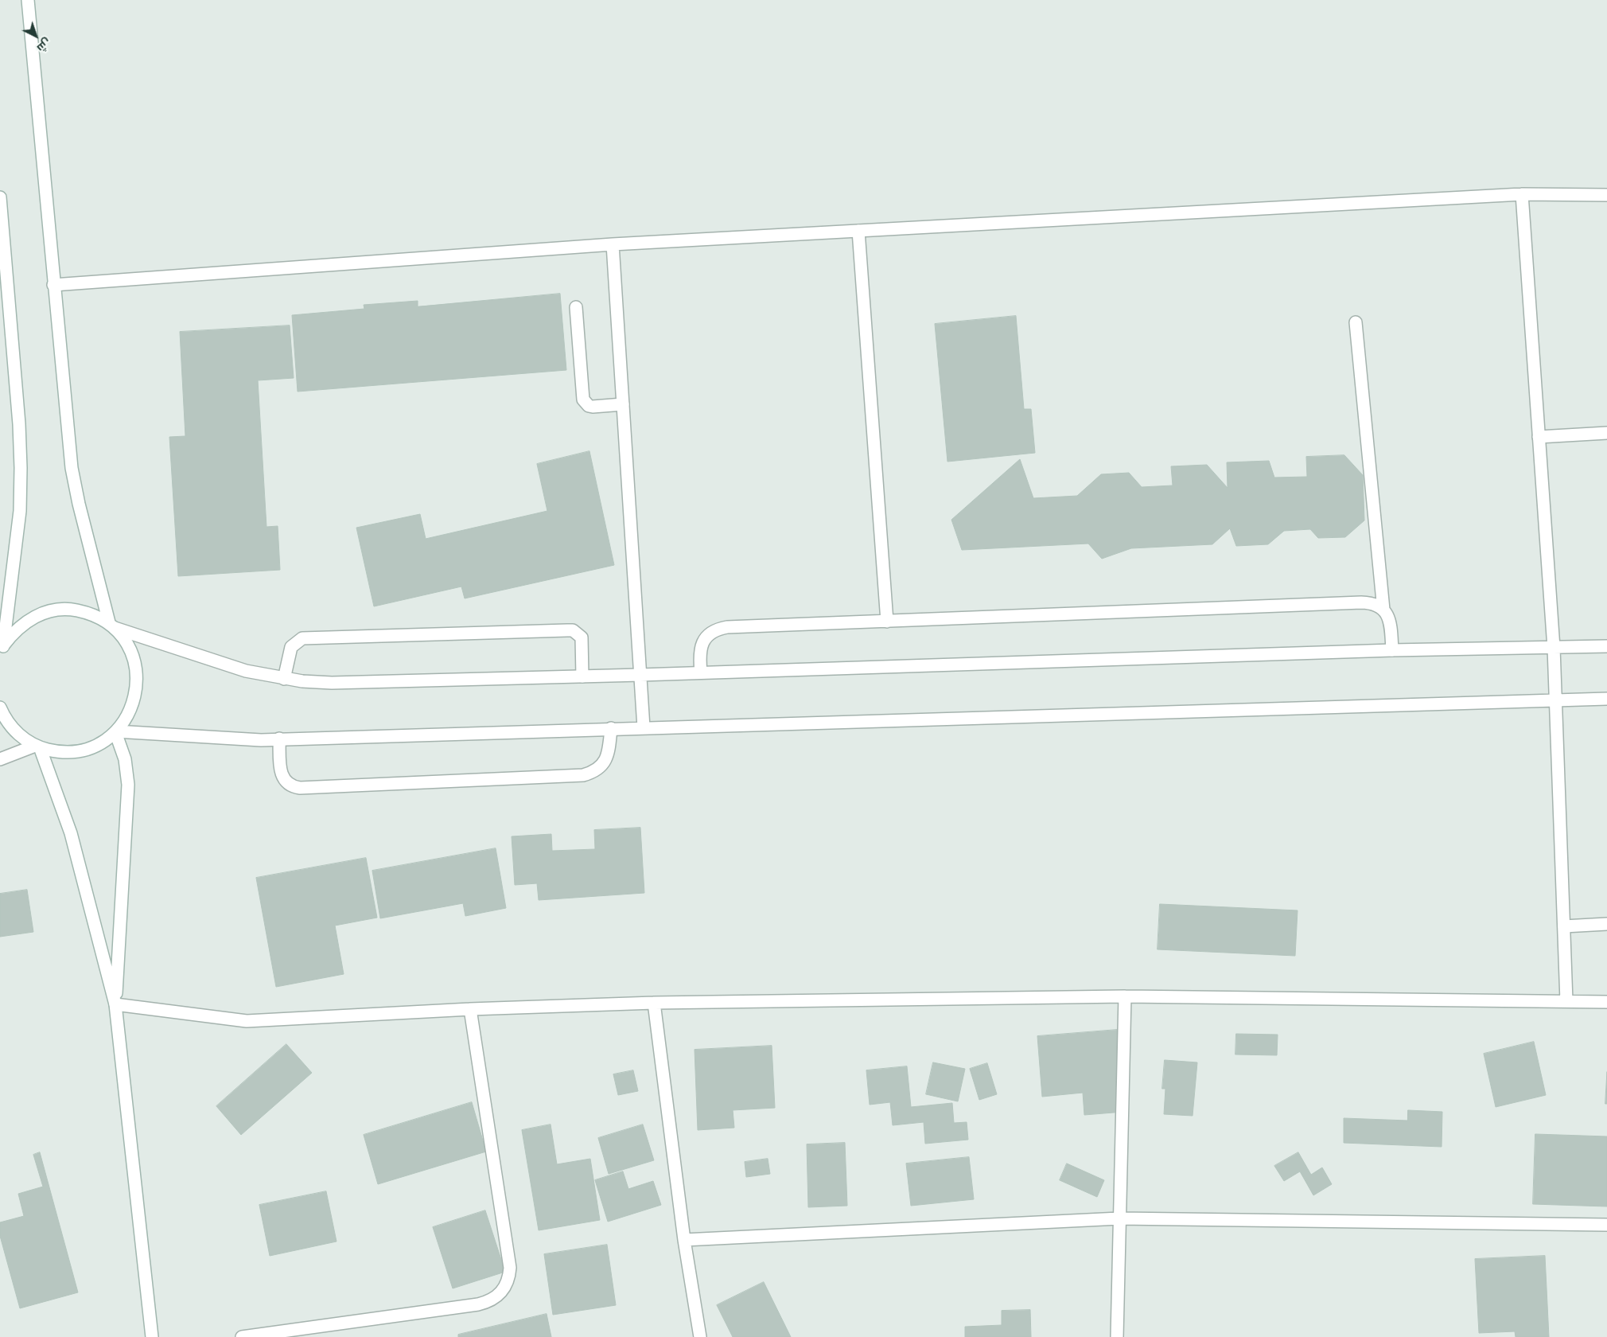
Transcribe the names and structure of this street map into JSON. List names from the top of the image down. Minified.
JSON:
{"north":"bottom right"}
